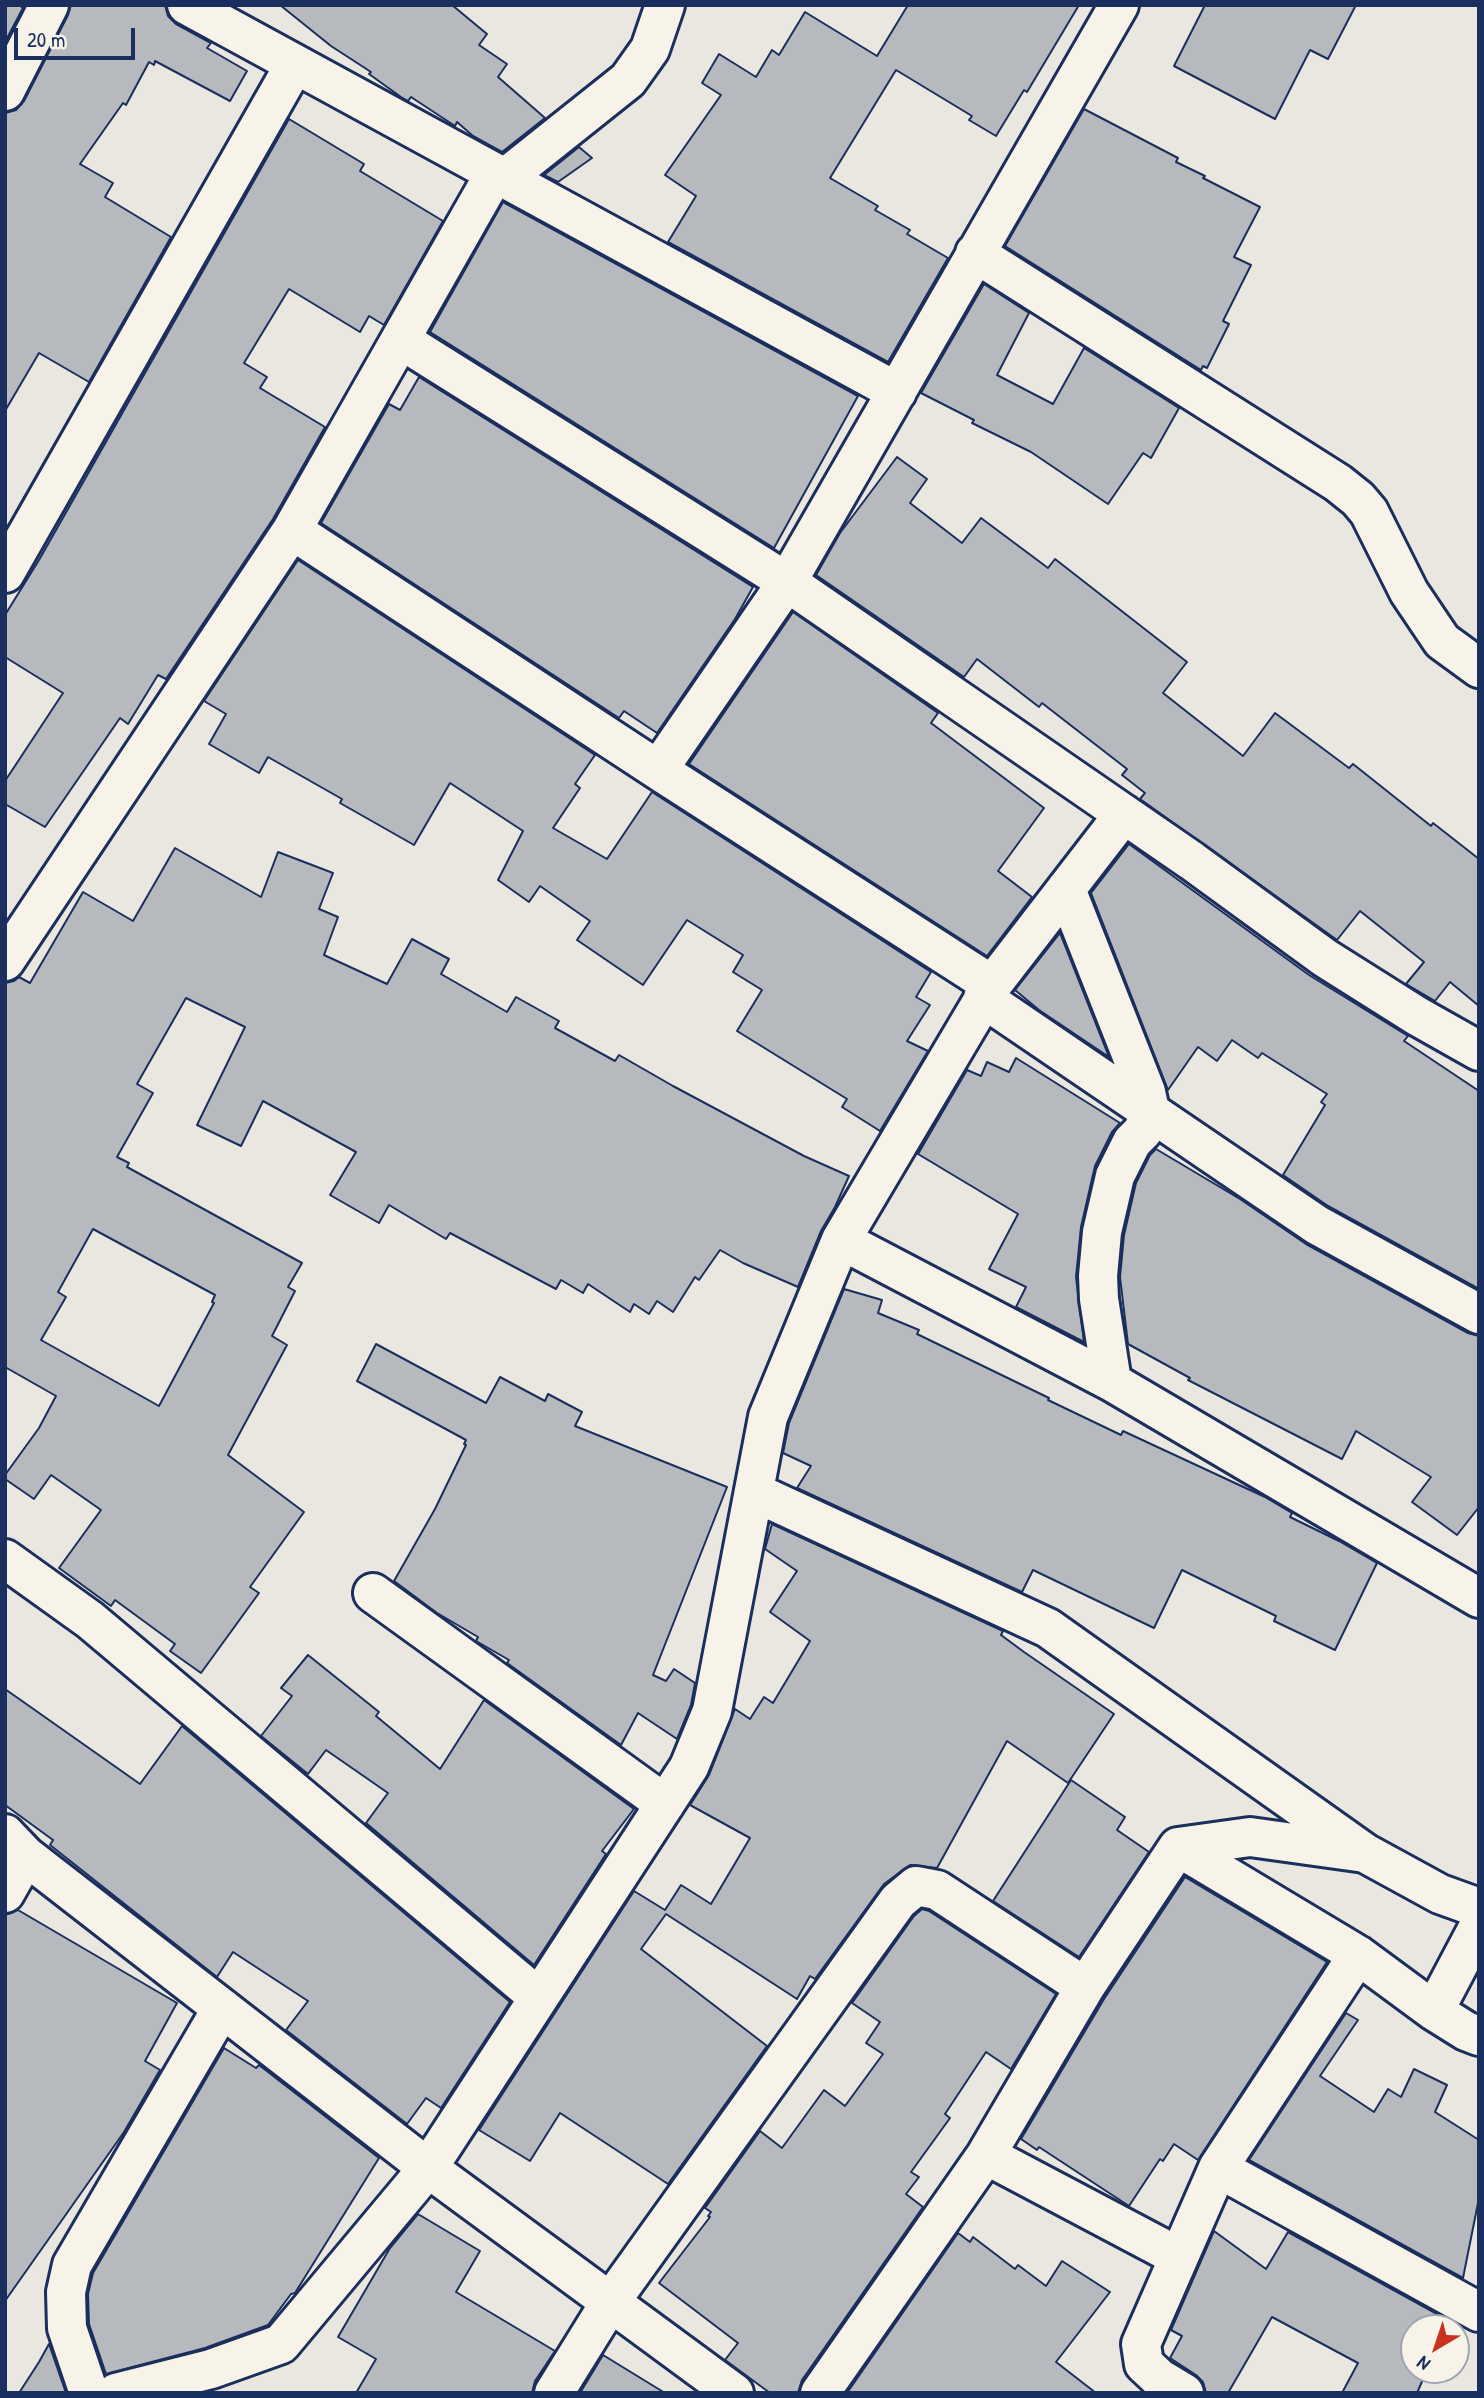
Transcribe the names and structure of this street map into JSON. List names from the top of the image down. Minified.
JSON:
{"scale_bar":"20 m","north":"bottom left"}
